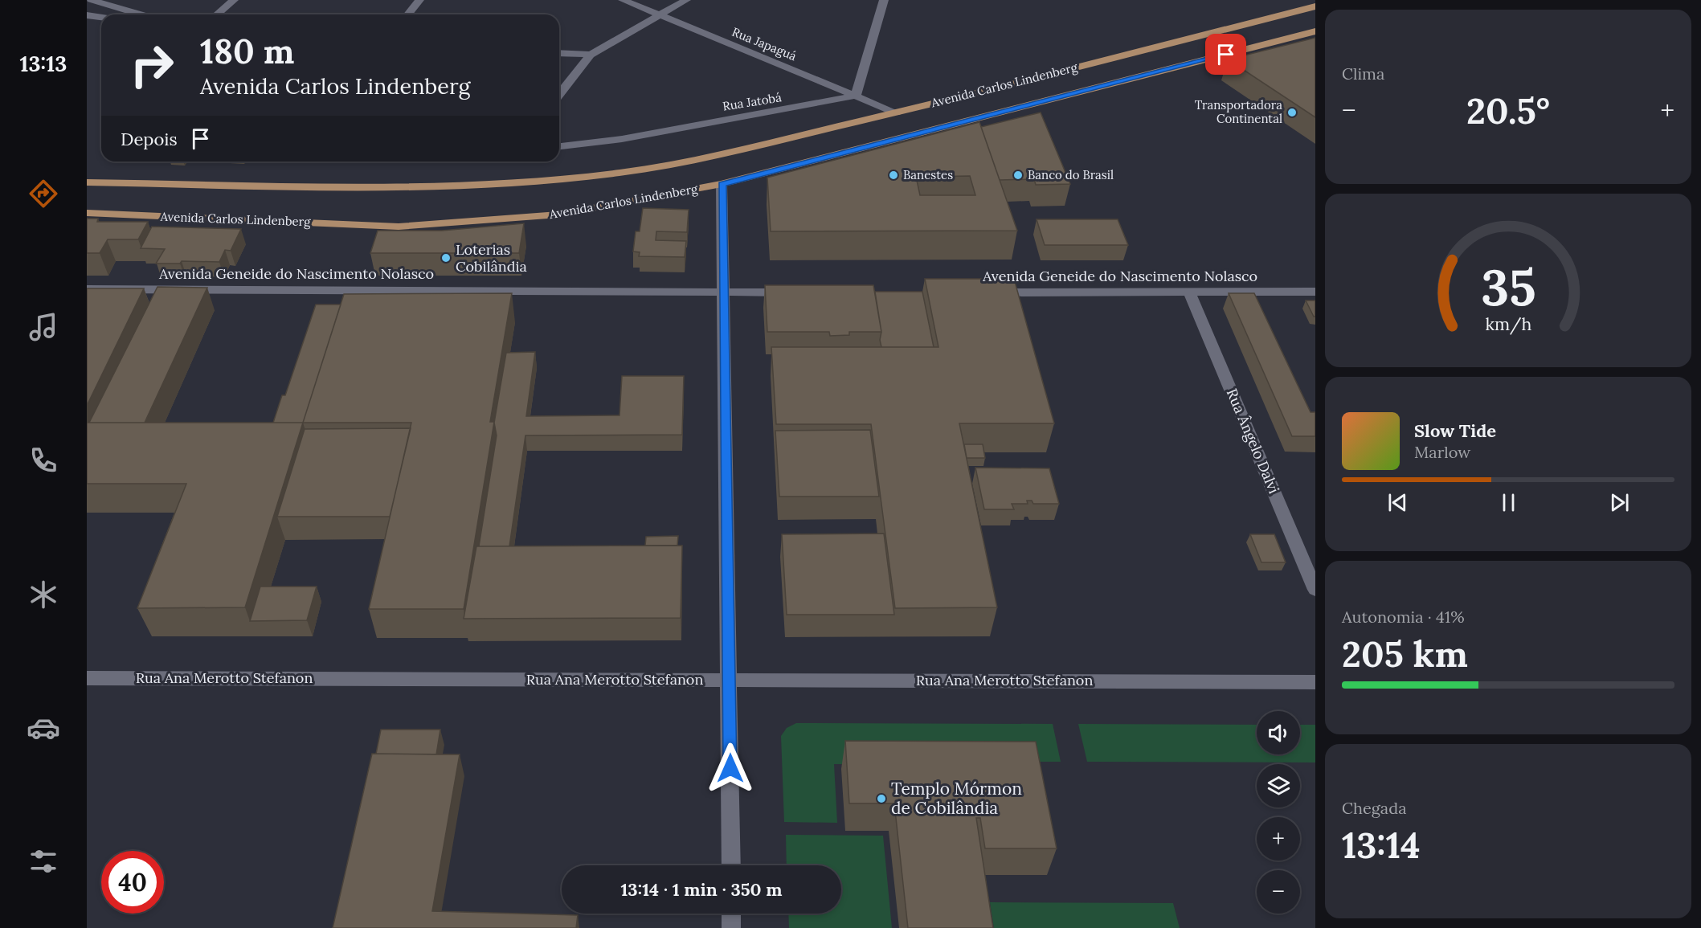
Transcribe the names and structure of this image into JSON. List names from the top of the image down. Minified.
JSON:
{"streets":{"main road":["Avenida Carlos Lindenberg"],"street":["Rua Japaguá","Rua Jatobá","Avenida Geneide do Nascimento Nolasco","Rua Ângelo Dalvi","Rua Ana Merotto Stefanon"]},"crossings":[["Rua Japaguá","Avenida Carlos Lindenberg"],["Rua Japaguá","Rua Jatobá"],["Avenida Geneide do Nascimento Nolasco","Rua Ângelo Dalvi"]],"places":["Transportadora Continental","Banestes","Banco do Brasil","Loterias Cobilândia","Templo Mórmon de Cobilândia"],"page":{"tabs":"13:13","tile":["Clima",["Autonomia · 41%","205 km"],["Chegada","13:14"]],"turn":["180 m","Avenida Carlos Lindenberg"],"heat":["−","20.5°","+"],"then":"Depois","song":["Slow Tide","Marlow"],"map_buttons":["+","−"],"limit":"40","trip":"13:14 · 1 min · 350 m","gauge":["35","km/h"]}}
